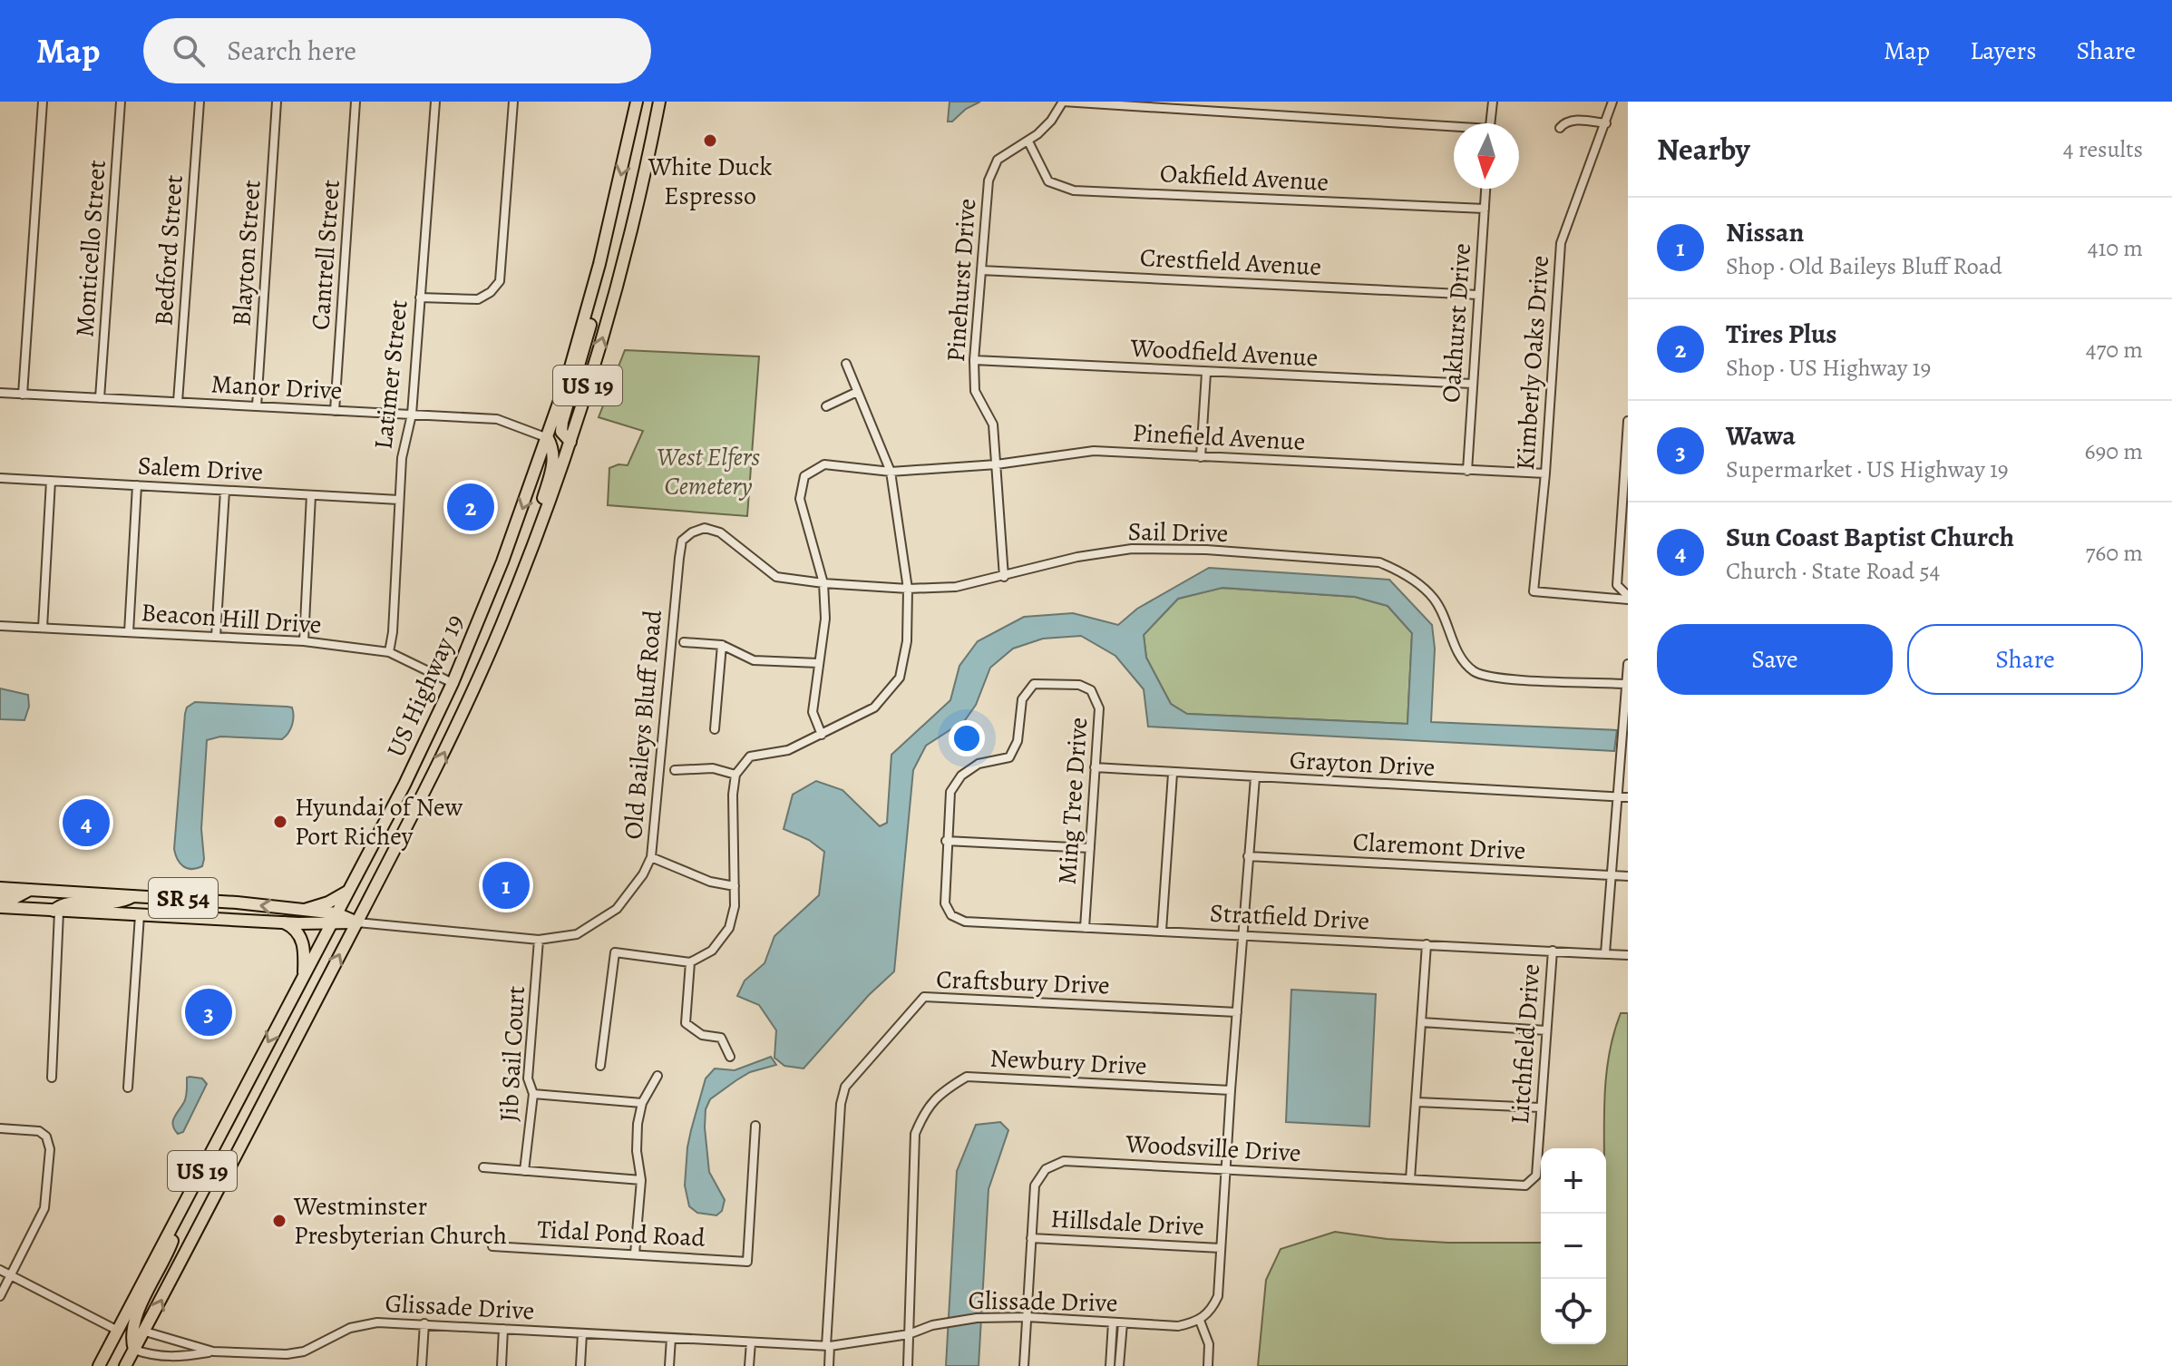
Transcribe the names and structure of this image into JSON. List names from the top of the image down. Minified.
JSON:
{"streets":{"main road":["US 19","US Highway 19","SR 54"],"street":["Oakfield Avenue","Monticello Street","Bedford Street","Blayton Street","Cantrell Street","Crestfield Avenue","Pinehurst Drive","Oakhurst Drive","Woodfield Avenue","Kimberly Oaks Drive","Latimer Street","Manor Drive","Pinefield Avenue","Salem Drive","Sail Drive","Beacon Hill Drive","Old Baileys Bluff Road","Grayton Drive","Ming Tree Drive","Claremont Drive","Stratfield Drive","Craftsbury Drive","Litchfield Drive","Jib Sail Court","Newbury Drive","Woodsville Drive","Hillsdale Drive","Tidal Pond Road","Glissade Drive"]},"crossings":[["Oakfield Avenue","Pinehurst Drive"],["Oakfield Avenue","Oakhurst Drive"],["Monticello Street","Manor Drive"],["Bedford Street","Manor Drive"],["Blayton Street","Manor Drive"],["Cantrell Street","Manor Drive"],["Crestfield Avenue","Pinehurst Drive"],["Crestfield Avenue","Oakhurst Drive"],["Pinehurst Drive","Woodfield Avenue"],["Pinehurst Drive","Pinefield Avenue"],["Pinehurst Drive","Sail Drive"],["Oakhurst Drive","Woodfield Avenue"],["Oakhurst Drive","Pinefield Avenue"],["Kimberly Oaks Drive","Pinefield Avenue"],["Latimer Street","Manor Drive"],["Latimer Street","Salem Drive"],["Latimer Street","Beacon Hill Drive"],["Manor Drive","US Highway 19"],["Pinefield Avenue","Sail Drive"],["Sail Drive","Old Baileys Bluff Road"],["Beacon Hill Drive","US Highway 19"],["US Highway 19","Old Baileys Bluff Road"],["US Highway 19","SR 54"],["US Highway 19","Glissade Drive"],["Old Baileys Bluff Road","SR 54"],["Old Baileys Bluff Road","Jib Sail Court"],["Grayton Drive","Ming Tree Drive"],["Ming Tree Drive","Stratfield Drive"],["Stratfield Drive","Litchfield Drive"],["Craftsbury Drive","Glissade Drive"],["Litchfield Drive","Woodsville Drive"],["Newbury Drive","Glissade Drive"],["Woodsville Drive","Hillsdale Drive"],["Woodsville Drive","Glissade Drive"]],"parks":["West Elfers Cemetery"],"places":["White Duck Espresso","Hyundai of New Port Richey","Westminster Presbyterian Church"],"north":"bottom","page":{"header":"Map","search":"Search here","nav":["Map","Layers","Share"],"heading":["Nearby","4 results"],"list":[{"mark":"1","name":"Nissan","note":"Shop · Old Baileys Bluff Road","value":"410 m"},{"mark":"2","name":"Tires Plus","note":"Shop · US Highway 19","value":"470 m"},{"mark":"3","name":"Wawa","note":"Supermarket · US Highway 19","value":"690 m"},{"mark":"4","name":"Sun Coast Baptist Church","note":"Church · State Road 54","value":"760 m"}],"pins":["2","4","1","3"],"buttons":["Save","Share"],"map_buttons":["+","−"]}}
